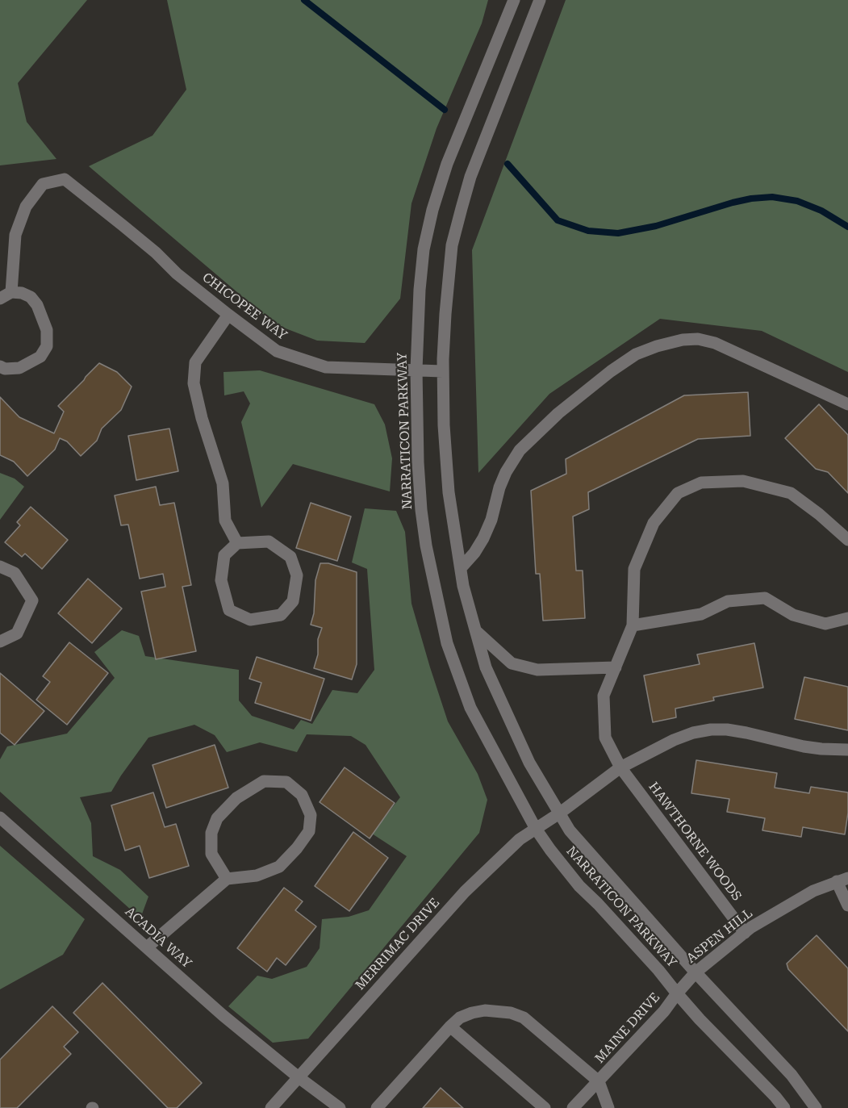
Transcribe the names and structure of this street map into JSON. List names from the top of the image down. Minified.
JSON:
{"streets":{"street":["CHICOPEE WAY","NARRATICON PARKWAY","HAWTHORNE WOODS","ASPEN HILL","ACADIA WAY","MERRIMAC DRIVE","MAINE DRIVE"]},"crossings":[["CHICOPEE WAY","NARRATICON PARKWAY"],["NARRATICON PARKWAY","ASPEN HILL"],["NARRATICON PARKWAY","MERRIMAC DRIVE"],["NARRATICON PARKWAY","MAINE DRIVE"],["HAWTHORNE WOODS","ASPEN HILL"],["ASPEN HILL","MAINE DRIVE"],["ACADIA WAY","MERRIMAC DRIVE"]]}
